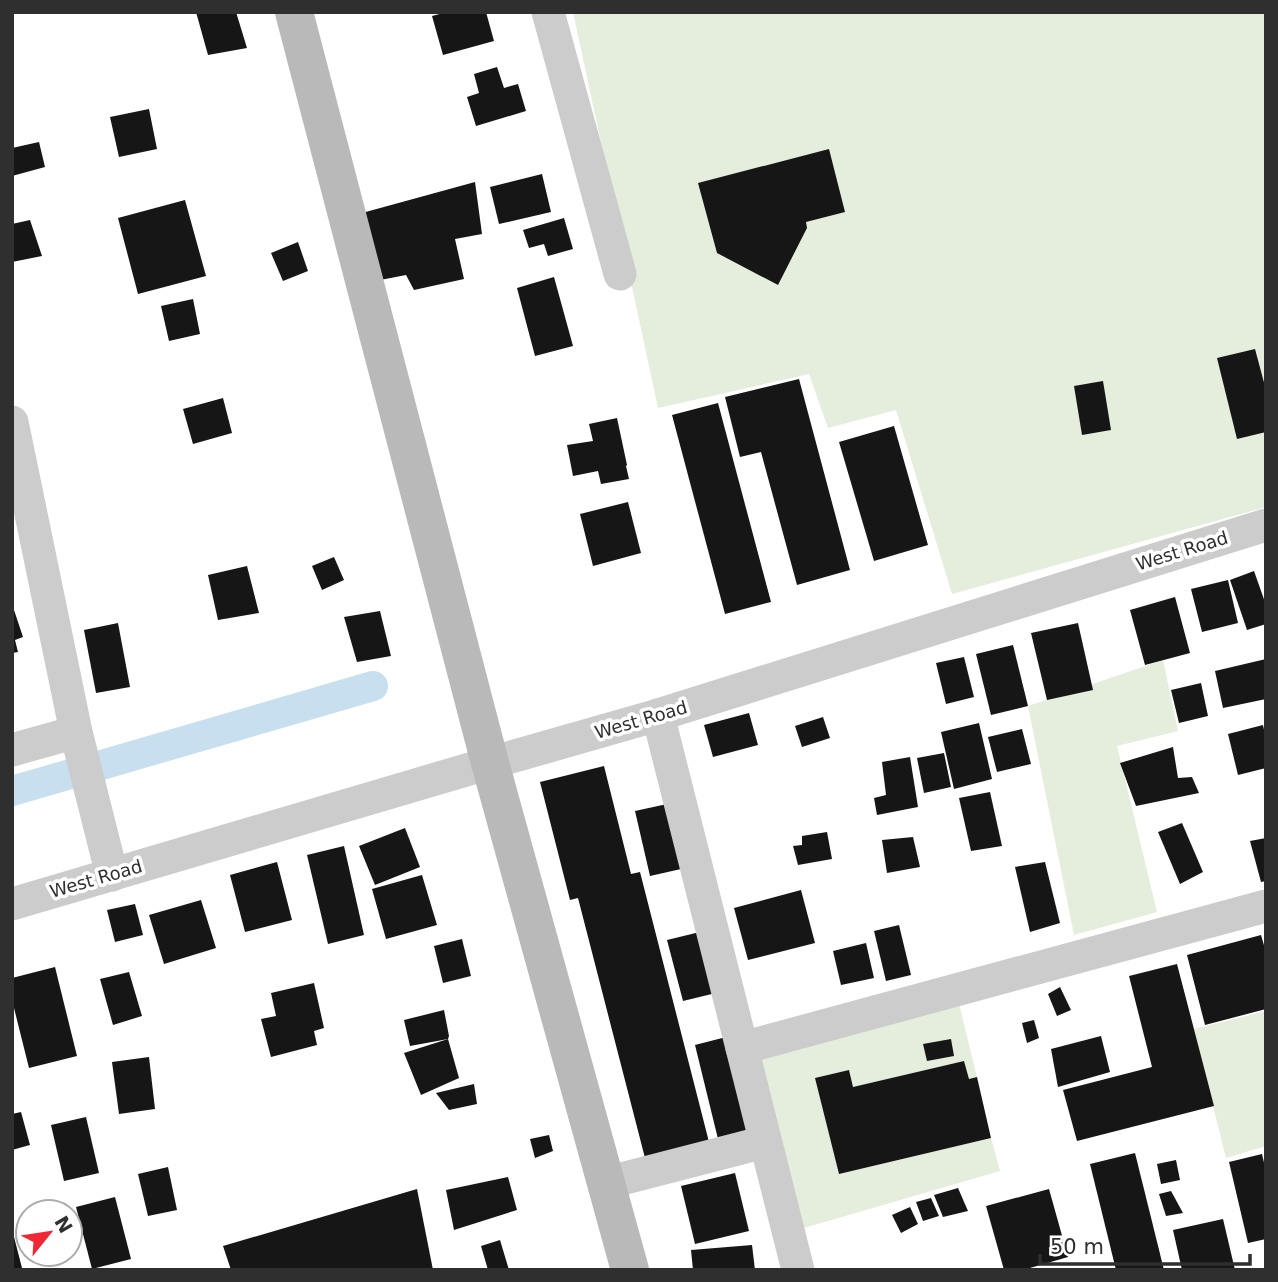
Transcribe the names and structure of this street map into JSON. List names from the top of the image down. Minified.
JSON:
{"streets":{"street":["West Road"]},"scale_bar":"50 m","north":"top right"}
